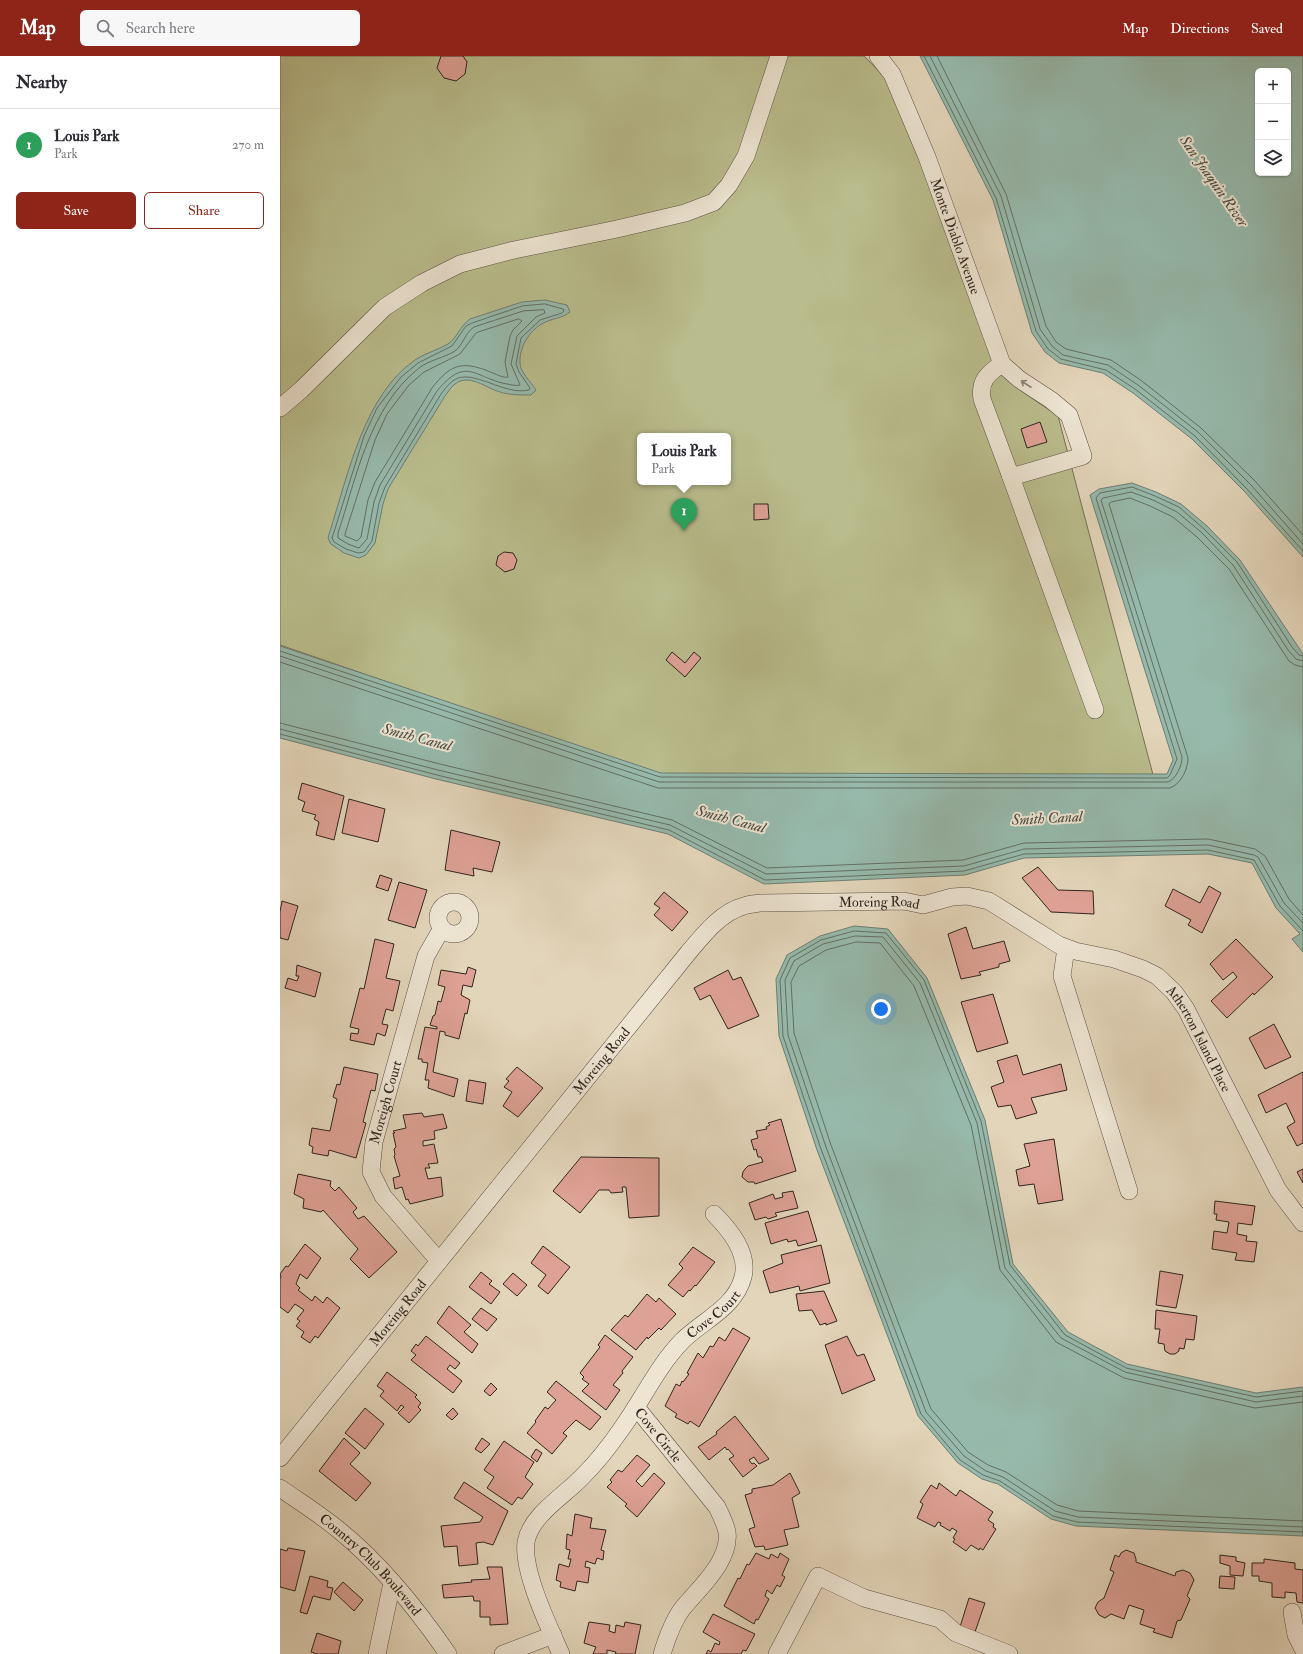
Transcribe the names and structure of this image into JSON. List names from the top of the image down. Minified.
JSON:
{"streets":{"street":["Monte Diablo Avenue","Moreing Road","Atherton Island Place","Moreigh Court","Cove Court","Cove Circle","Country Club Boulevard"]},"crossings":[["Moreing Road","Atherton Island Place"],["Moreing Road","Moreigh Court"],["Cove Court","Cove Circle"]],"water":["San Joaquin River","Smith Canal"],"page":{"header":"Map","search":"Search here","nav":["Map","Directions","Saved"],"heading":"Nearby","map_buttons":["+","−"],"list":[{"mark":"1","name":"Louis Park","note":"Park","value":"270 m"}],"buttons":["Save","Share"],"popup":["Louis Park","Park"],"pins":"1"}}
